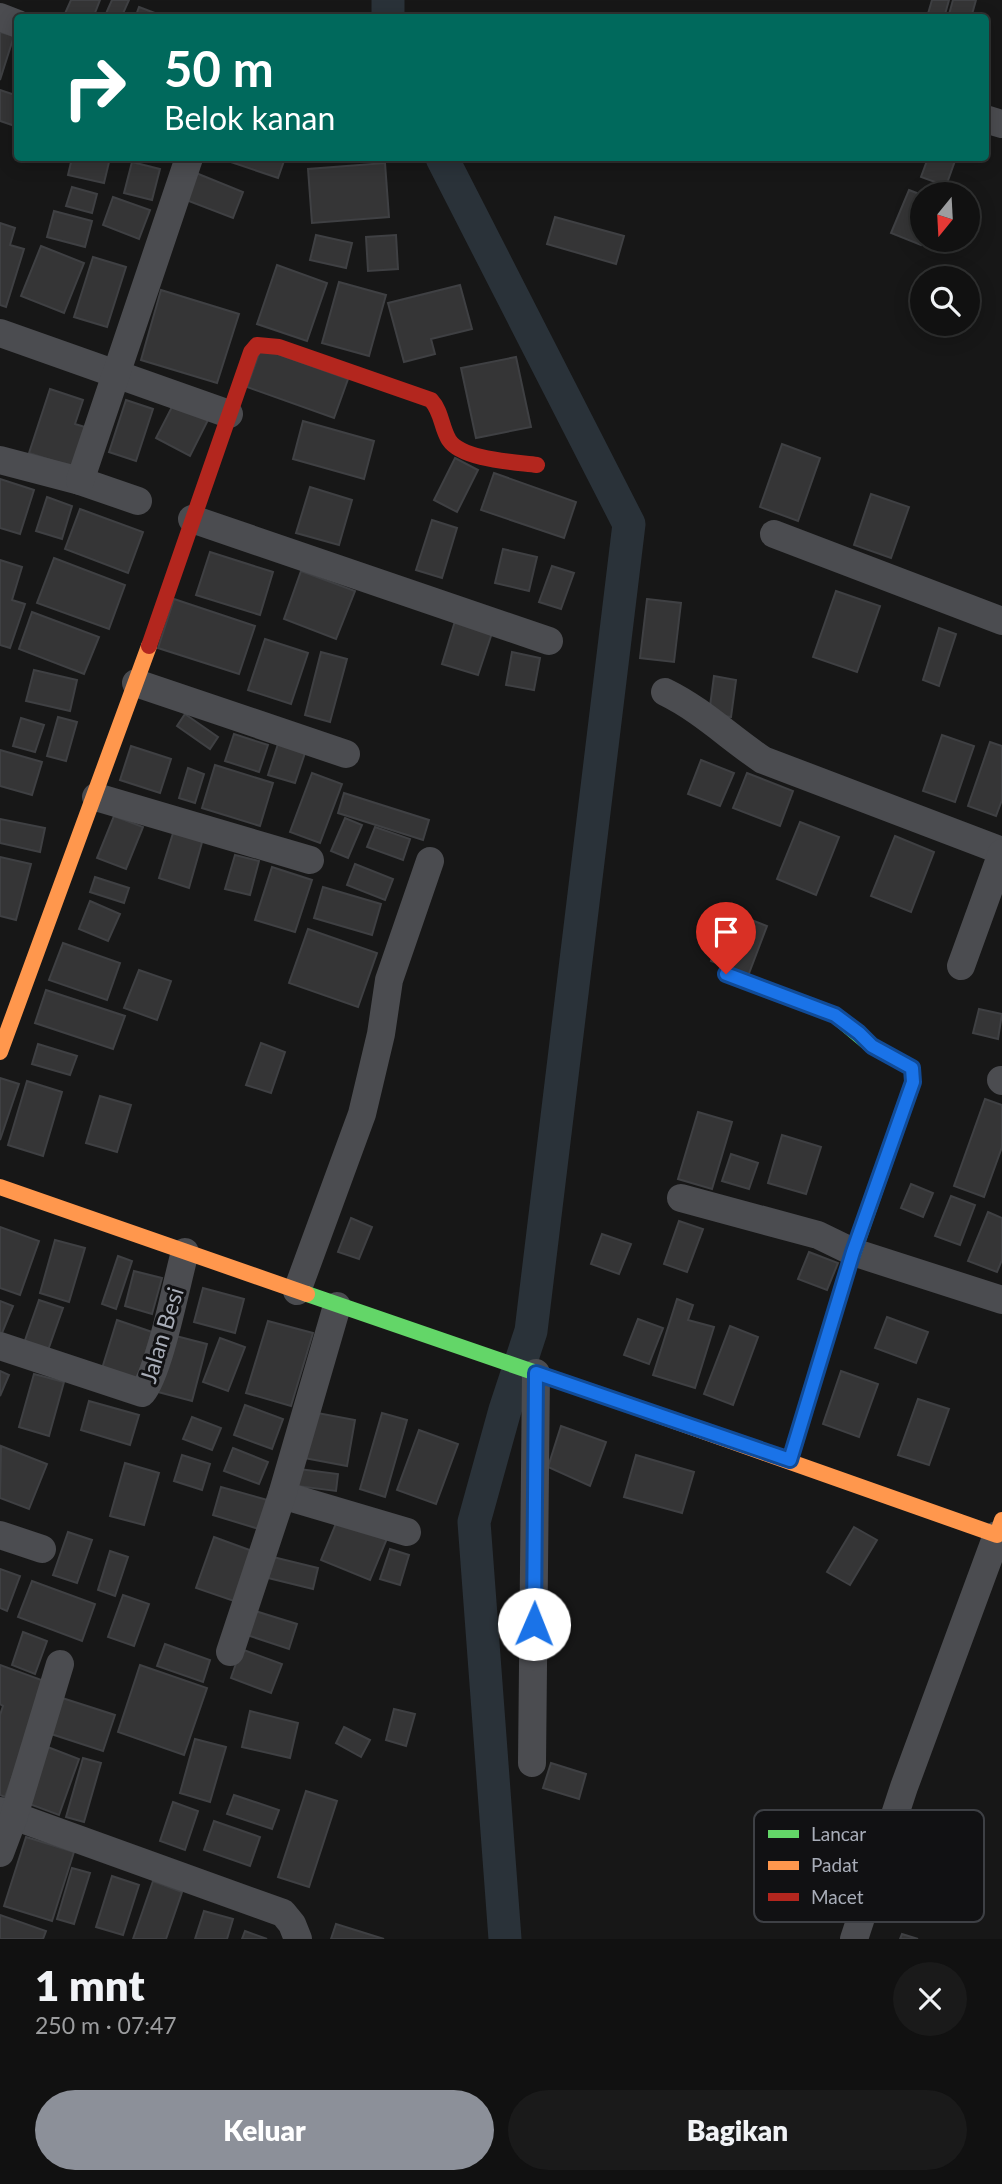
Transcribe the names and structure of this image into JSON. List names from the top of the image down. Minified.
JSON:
{"streets":{"street":["Jalan Besi"]},"legend":["Lancar","Padat","Macet"],"north":"bottom","page":{"turn":["50 m","Belok kanan"],"heading":["1 mnt","250 m · 07:47"],"buttons":["Keluar","Bagikan"]}}
